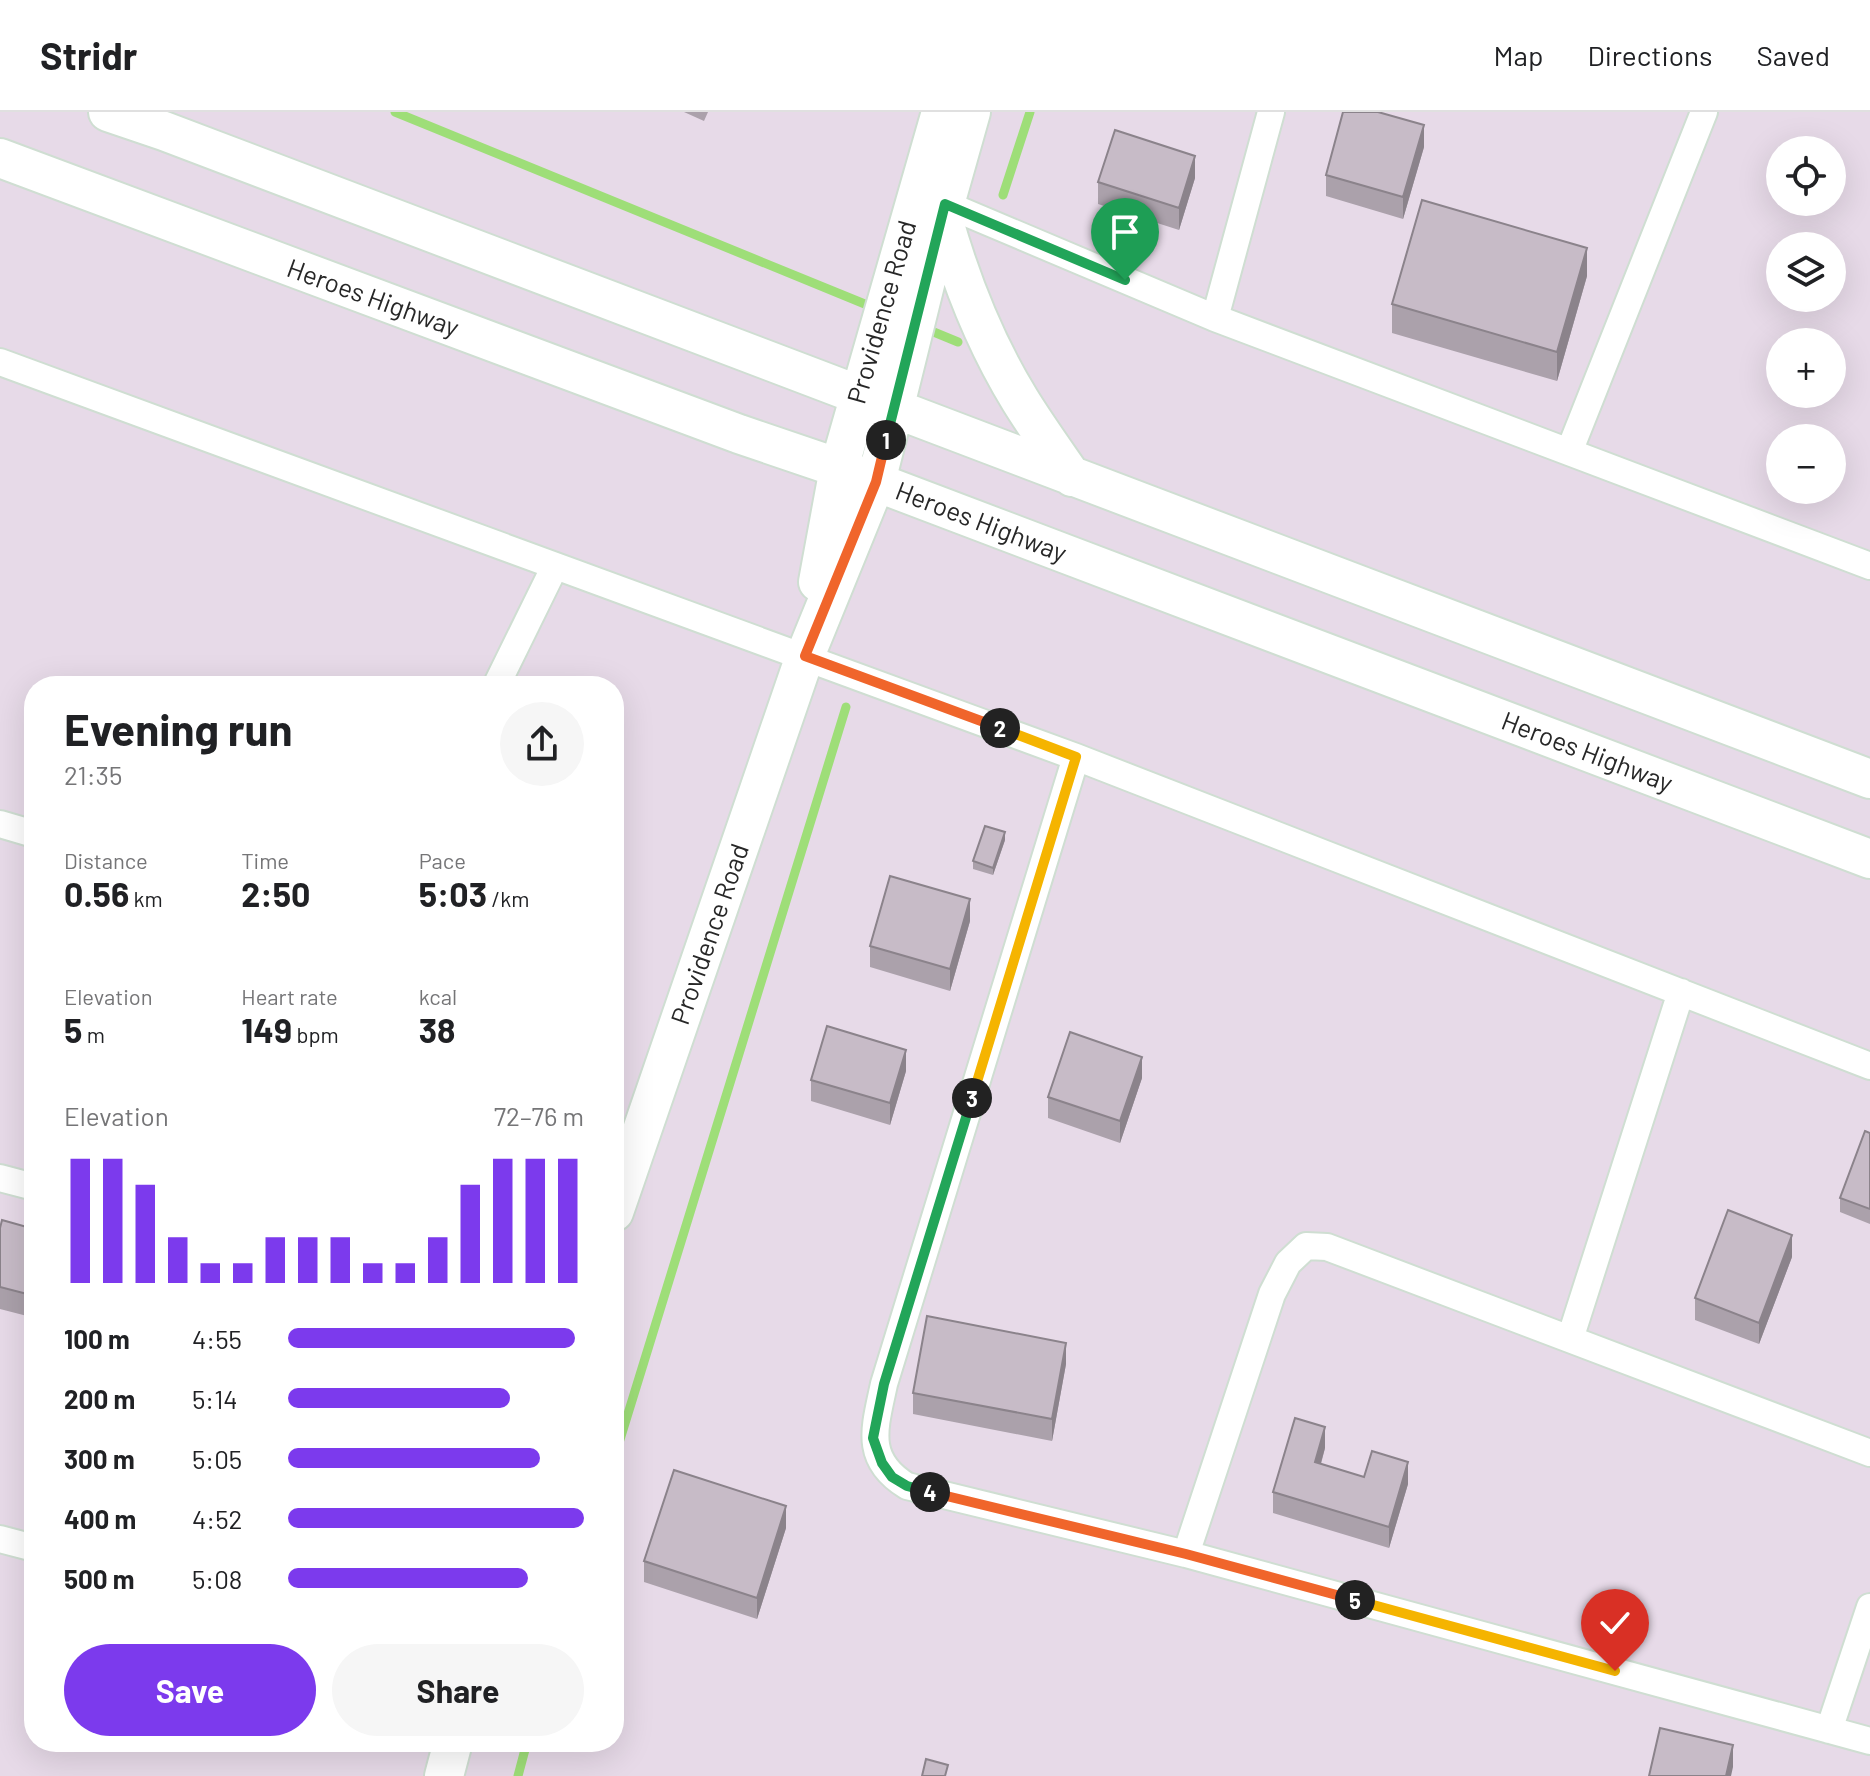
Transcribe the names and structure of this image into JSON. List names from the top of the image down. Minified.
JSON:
{"streets":{"main road":["Heroes Highway","Providence Road"]},"crossings":[["Heroes Highway","Providence Road"]],"page":{"header":"Stridr","nav":["Map","Directions","Saved"],"map_buttons":["+","−"],"pins":["1","2","3","4","5"],"heading":["Evening run","21:35"],"stats":[["Distance","0.56 km"],["Time","2:50"],["Pace","5:03 /km"],["Elevation","5 m"],["Heart rate","149 bpm"],["kcal","38"]],"chart":["Elevation","72–76 m"],"list":[{"name":"100 m","note":"4:55"},{"name":"200 m","note":"5:14"},{"name":"300 m","note":"5:05"},{"name":"400 m","note":"4:52"},{"name":"500 m","note":"5:08"}],"buttons":["Save","Share"]}}
